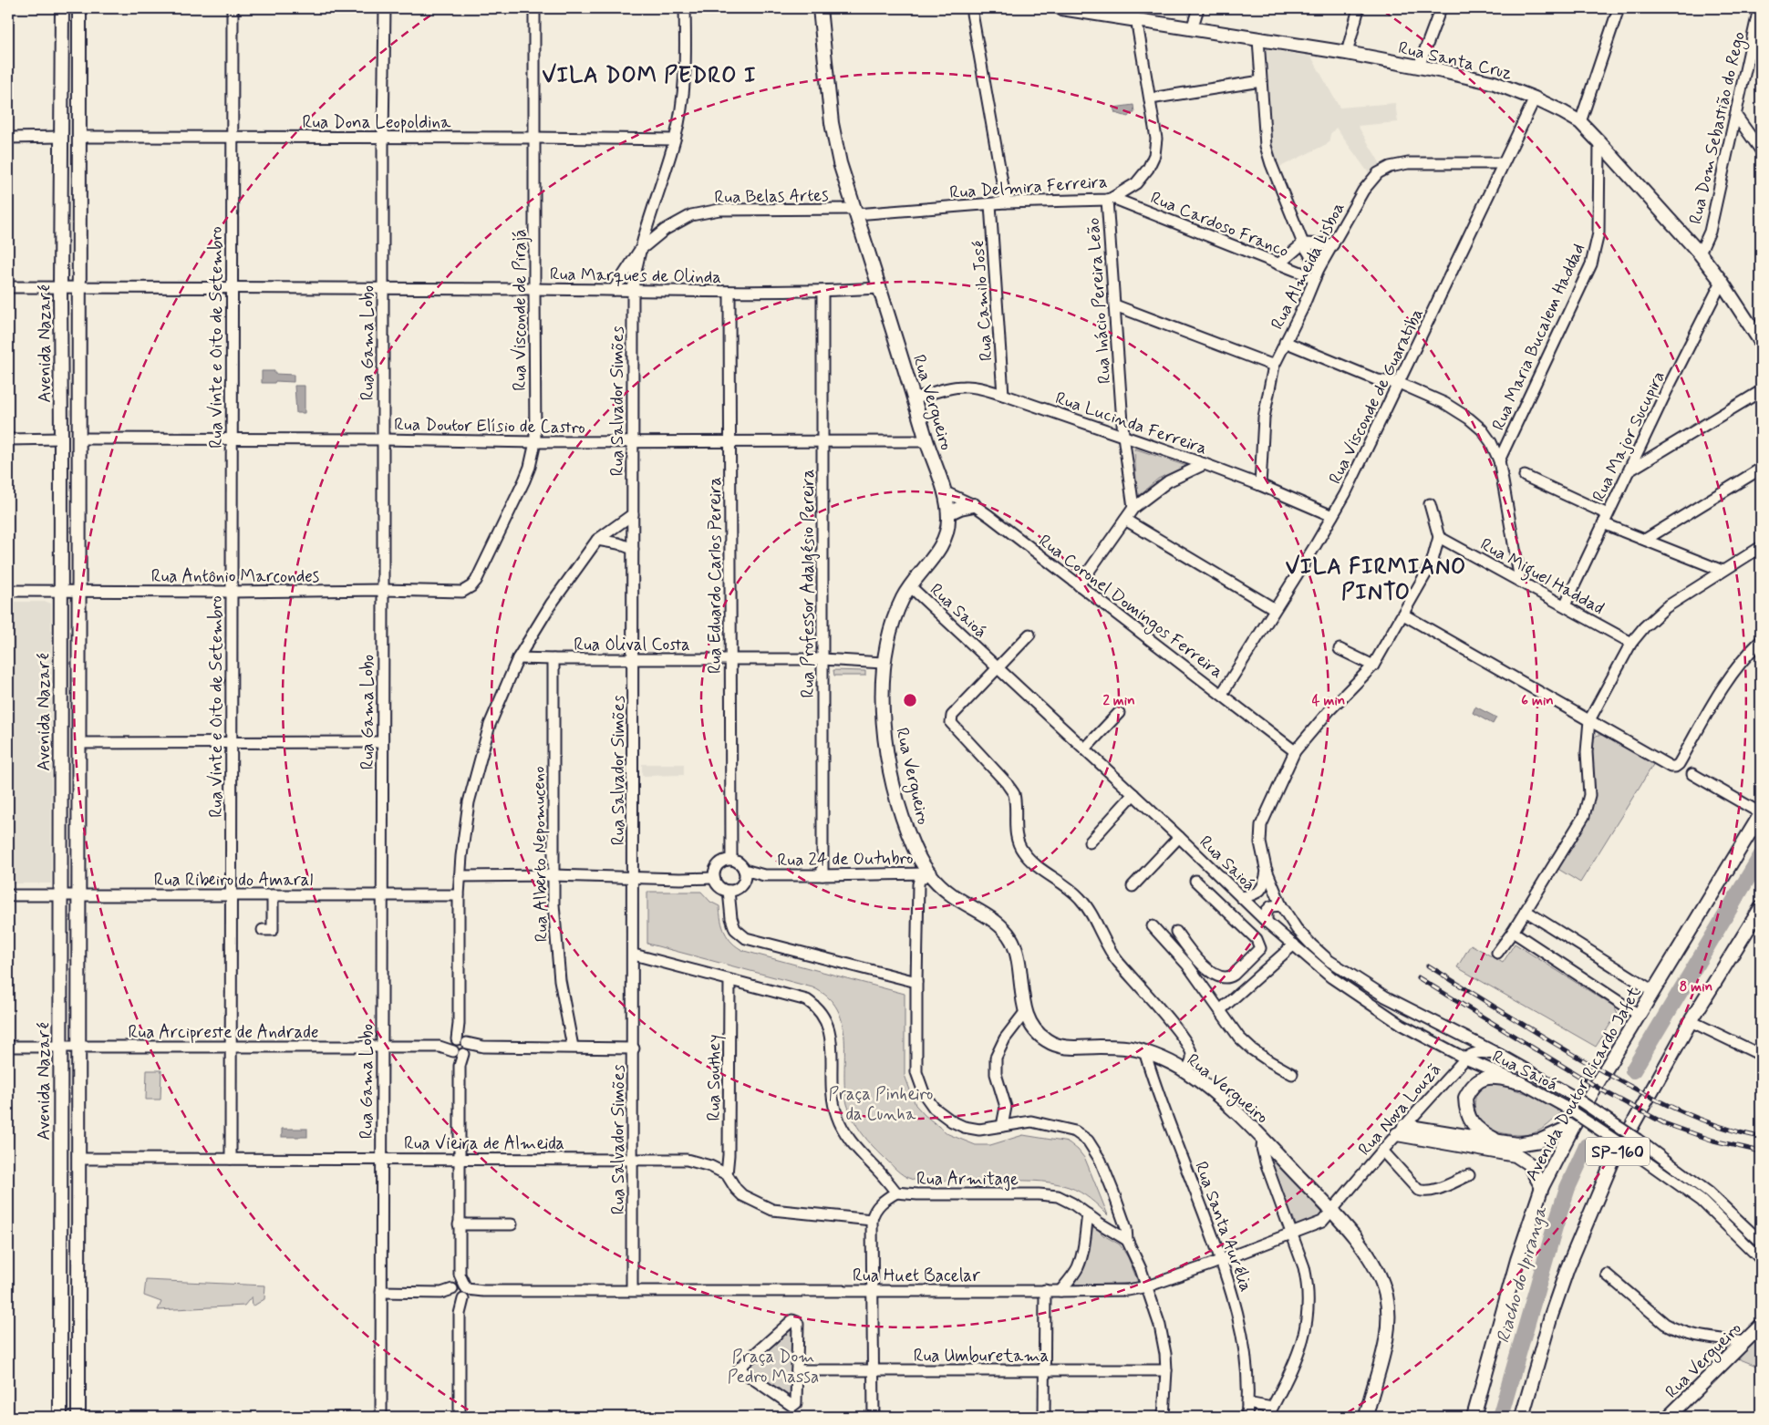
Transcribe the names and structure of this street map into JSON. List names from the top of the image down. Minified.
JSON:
{"streets":{"main road":["Rua Santa Cruz","Avenida Nazaré","Rua Vergueiro","Avenida Doutor Ricardo Jafet","SP-160"],"street":["Rua Dona Leopoldina","Rua Dom Sebastião do Rego","Rua Delmira Ferreira","Rua Belas Artes","Rua Cardoso Franco","Rua Almeida Lisboa","Rua Marques de Olinda","Rua Camilo José","Rua Inácio Pereira Leão","Rua Visconde de Pirajá","Rua Maria Bucalem Haddad","Rua Vinte e Oito de Setembro","Rua Gama Lobo","Rua Visconde de Guaratiba","Rua Salvador Simões","Rua Lucinda Ferreira","Rua Doutor Elísio de Castro","Rua Major Sucupira","Rua Antônio Marcondes","Rua Eduardo Carlos Pereira","Rua Miguel Haddad","Rua Professor Adalgésio Pereira","Rua Coronel Domingos Ferreira","Rua Saioá","Rua Olival Costa","Rua Alberto Nepomuceno","Rua 24 de Outubro","Rua Ribeiro do Amaral","Rua Arcipreste de Andrade","Rua Southey","Rua Nova Louzã","Rua Vieira de Almeida","Rua Armitage","Rua Santa Aurélia","Rua Huet Bacelar","Rua Umburetama"]},"crossings":[["Rua Santa Cruz","Rua Dom Sebastião do Rego"],["Rua Santa Cruz","Rua Delmira Ferreira"],["Rua Santa Cruz","Rua Maria Bucalem Haddad"],["Rua Santa Cruz","Rua Visconde de Guaratiba"],["Rua Santa Cruz","Rua Major Sucupira"],["Rua Dona Leopoldina","Rua Visconde de Pirajá"],["Rua Dona Leopoldina","Rua Vinte e Oito de Setembro"],["Rua Dona Leopoldina","Rua Gama Lobo"],["Rua Dona Leopoldina","Avenida Nazaré"],["Rua Dona Leopoldina","Rua Salvador Simões"],["Rua Delmira Ferreira","Rua Belas Artes"],["Rua Delmira Ferreira","Rua Cardoso Franco"],["Rua Delmira Ferreira","Rua Camilo José"],["Rua Delmira Ferreira","Rua Inácio Pereira Leão"],["Rua Delmira Ferreira","Rua Vergueiro"],["Rua Belas Artes","Rua Salvador Simões"],["Rua Belas Artes","Rua Vergueiro"],["Rua Cardoso Franco","Rua Almeida Lisboa"],["Rua Cardoso Franco","Rua Inácio Pereira Leão"],["Rua Almeida Lisboa","Rua Visconde de Guaratiba"],["Rua Almeida Lisboa","Rua Lucinda Ferreira"],["Rua Marques de Olinda","Rua Visconde de Pirajá"],["Rua Marques de Olinda","Rua Vinte e Oito de Setembro"],["Rua Marques de Olinda","Rua Gama Lobo"],["Rua Marques de Olinda","Avenida Nazaré"],["Rua Marques de Olinda","Rua Salvador Simões"],["Rua Marques de Olinda","Rua Vergueiro"],["Rua Marques de Olinda","Rua Eduardo Carlos Pereira"],["Rua Marques de Olinda","Rua Professor Adalgésio Pereira"],["Rua Camilo José","Rua Lucinda Ferreira"],["Rua Inácio Pereira Leão","Rua Lucinda Ferreira"],["Rua Visconde de Pirajá","Rua Doutor Elísio de Castro"],["Rua Visconde de Pirajá","Rua Antônio Marcondes"],["Rua Vinte e Oito de Setembro","Rua Doutor Elísio de Castro"],["Rua Vinte e Oito de Setembro","Rua Antônio Marcondes"],["Rua Vinte e Oito de Setembro","Rua Ribeiro do Amaral"],["Rua Vinte e Oito de Setembro","Rua Arcipreste de Andrade"],["Rua Vinte e Oito de Setembro","Rua Vieira de Almeida"],["Rua Gama Lobo","Rua Doutor Elísio de Castro"],["Rua Gama Lobo","Rua Antônio Marcondes"],["Rua Gama Lobo","Rua Ribeiro do Amaral"],["Rua Gama Lobo","Rua Arcipreste de Andrade"],["Rua Gama Lobo","Rua Vieira de Almeida"],["Rua Gama Lobo","Rua Huet Bacelar"],["Avenida Nazaré","Rua Doutor Elísio de Castro"],["Avenida Nazaré","Rua Antônio Marcondes"],["Avenida Nazaré","Rua Ribeiro do Amaral"],["Avenida Nazaré","Rua Arcipreste de Andrade"],["Avenida Nazaré","Rua Vieira de Almeida"],["Rua Visconde de Guaratiba","Rua Lucinda Ferreira"],["Rua Visconde de Guaratiba","Rua Coronel Domingos Ferreira"],["Rua Salvador Simões","Rua Doutor Elísio de Castro"],["Rua Salvador Simões","Rua Olival Costa"],["Rua Salvador Simões","Rua Vieira de Almeida"],["Rua Salvador Simões","Rua Armitage"],["Rua Salvador Simões","Rua Huet Bacelar"],["Rua Vergueiro","Rua Lucinda Ferreira"],["Rua Vergueiro","Rua Doutor Elísio de Castro"],["Rua Vergueiro","Rua Coronel Domingos Ferreira"],["Rua Vergueiro","Rua Saioá"],["Rua Vergueiro","Rua Olival Costa"],["Rua Vergueiro","Rua 24 de Outubro"],["Rua Vergueiro","Rua Nova Louzã"],["Rua Vergueiro","Rua Santa Aurélia"],["Rua Vergueiro","Rua Huet Bacelar"],["Rua Doutor Elísio de Castro","Rua Eduardo Carlos Pereira"],["Rua Doutor Elísio de Castro","Rua Professor Adalgésio Pereira"],["Rua Major Sucupira","Rua Miguel Haddad"],["Rua Eduardo Carlos Pereira","Rua Olival Costa"],["Rua Eduardo Carlos Pereira","Rua 24 de Outubro"],["Rua Professor Adalgésio Pereira","Rua Olival Costa"],["Rua Professor Adalgésio Pereira","Rua 24 de Outubro"],["Rua Saioá","Rua Nova Louzã"],["Rua Olival Costa","Rua Alberto Nepomuceno"],["Rua Southey","Rua Vieira de Almeida"],["Rua Southey","Rua Armitage"],["Rua Nova Louzã","Rua Huet Bacelar"],["Rua Santa Aurélia","Rua Huet Bacelar"]],"districts":["VILA DOM PEDRO I","VILA FIRMIANO PINTO"],"water":["Riacho do Ipiranga"],"parks":["Praça Pinheiro da Cunha","Praça Dom Pedro Massa"],"rings":["2 min","4 min","6 min","8 min"]}
